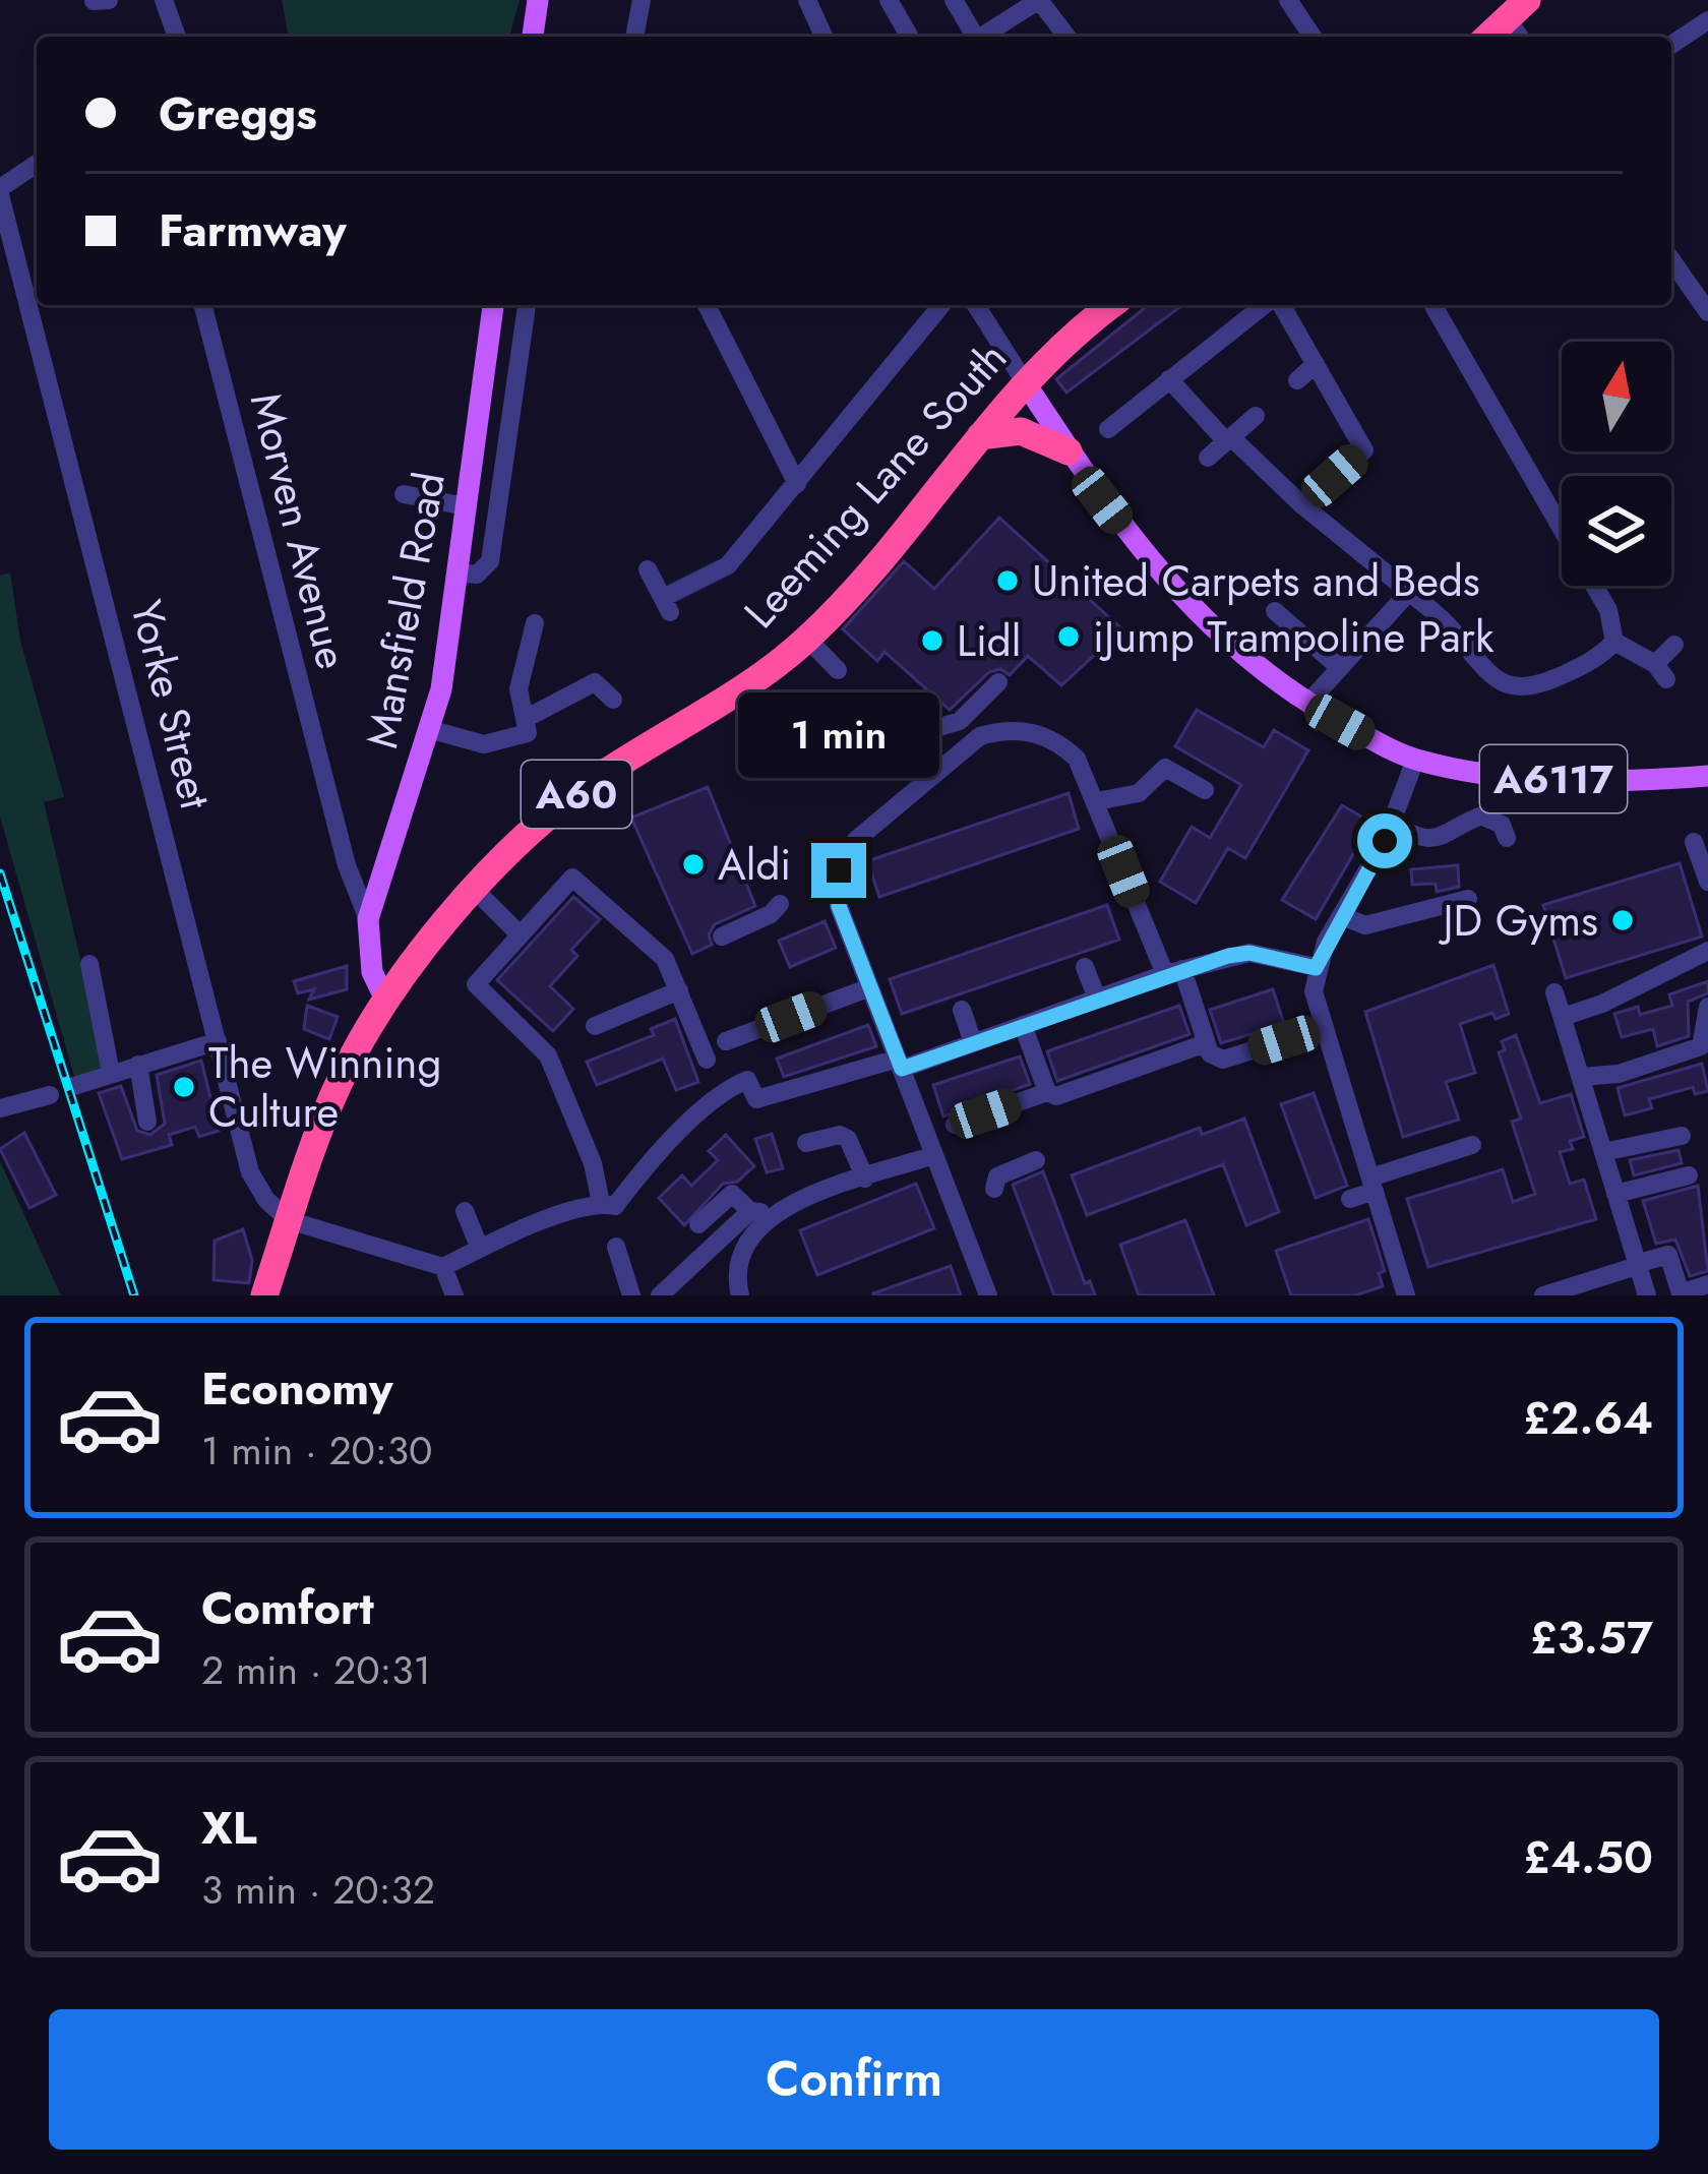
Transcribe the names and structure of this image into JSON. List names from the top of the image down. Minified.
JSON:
{"streets":{"highway":["Leeming Lane South","A60"],"main road":["Mansfield Road","A6117"],"street":["Morven Avenue","Yorke Street"]},"crossings":[["Leeming Lane South","Mansfield Road"],["Leeming Lane South","Yorke Street"],["Leeming Lane South","A6117"],["Leeming Lane South","A60"],["Morven Avenue","Mansfield Road"],["Yorke Street","A60"]],"places":["United Carpets and Beds","iJump Trampoline Park","Lidl","Aldi","JD Gyms","The Winning Culture"],"north":"top","page":{"banner":["Greggs","Farmway"],"bubble":"1 min","list":[{"name":"Economy","note":"1 min · 20:30","value":"£2.64"},{"name":"Comfort","note":"2 min · 20:31","value":"£3.57"},{"name":"XL","note":"3 min · 20:32","value":"£4.50"}],"buttons":"Confirm"}}
